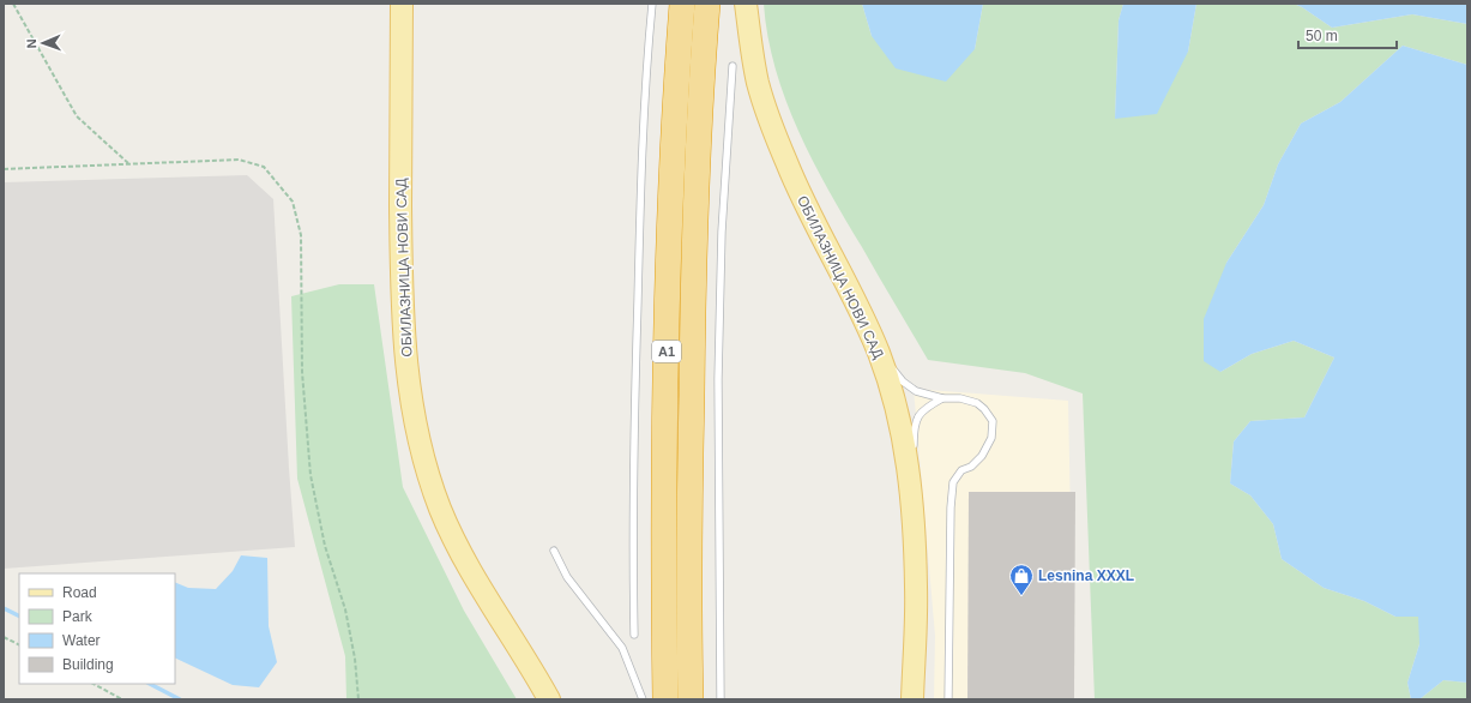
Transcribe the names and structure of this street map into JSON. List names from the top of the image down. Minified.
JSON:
{"streets":{"highway":["A1"],"main road":["ОБИЛАЗНИЦА НОВИ САД"]},"places":{"shop":["Lesnina XXXL"]},"legend":["Road","Park","Water","Building"],"scale_bar":"50 m","north":"left"}
